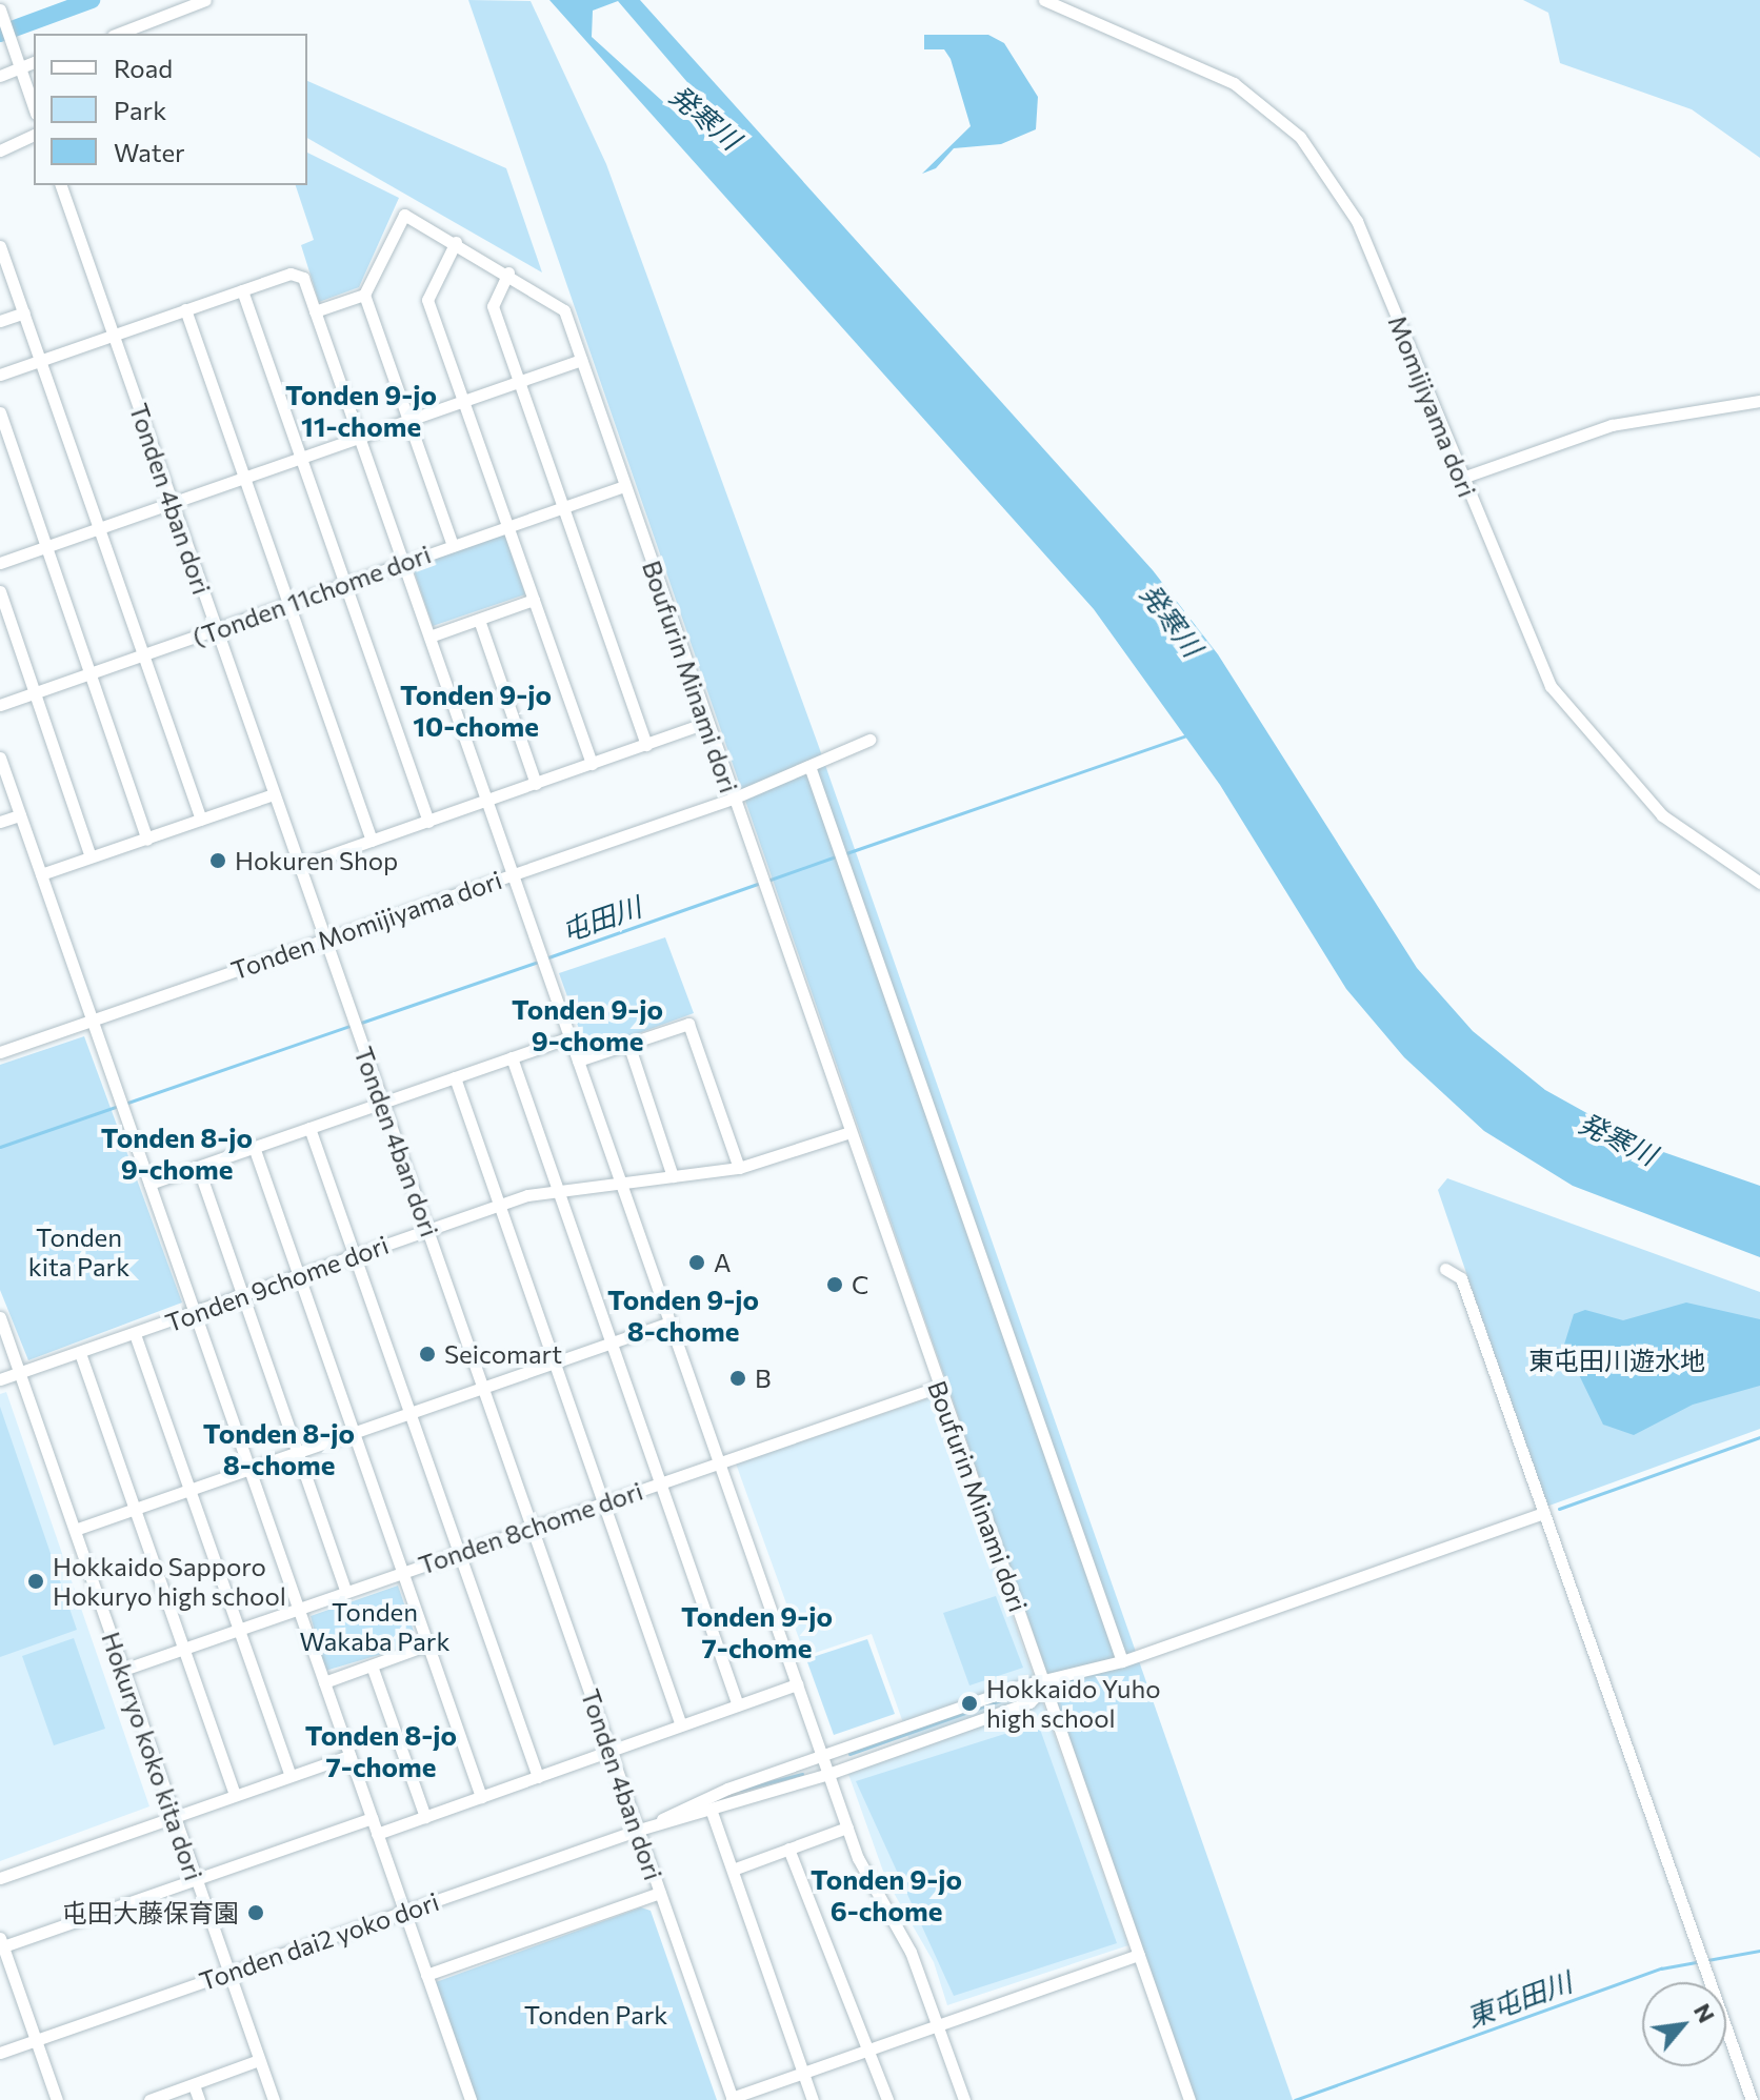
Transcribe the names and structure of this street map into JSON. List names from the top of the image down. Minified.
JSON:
{"streets":{"street":["Momijiyama dori","Tonden 4ban dori","(Tonden 11chome dori","Boufurin Minami dori","Tonden Momijiyama dori","Tonden 9chome dori","Tonden 8chome dori","Hokuryo koko kita dori","Tonden dai2 yoko dori"]},"crossings":[["Tonden 4ban dori","(Tonden 11chome dori"],["Tonden 4ban dori","Tonden Momijiyama dori"],["Tonden 4ban dori","Tonden 9chome dori"],["Tonden 4ban dori","Tonden 8chome dori"],["Tonden 4ban dori","Tonden dai2 yoko dori"],["(Tonden 11chome dori","Boufurin Minami dori"],["Boufurin Minami dori","Tonden Momijiyama dori"],["Boufurin Minami dori","Tonden 9chome dori"],["Boufurin Minami dori","Tonden 8chome dori"],["Tonden 9chome dori","Hokuryo koko kita dori"],["Tonden 8chome dori","Hokuryo koko kita dori"],["Hokuryo koko kita dori","Tonden dai2 yoko dori"]],"districts":["Tonden 9-jo 11-chome","Tonden 9-jo 10-chome","Tonden 9-jo 9-chome","Tonden 8-jo 9-chome","Tonden 9-jo 8-chome","Tonden 8-jo 8-chome","Tonden 9-jo 7-chome","Tonden 8-jo 7-chome","Tonden 9-jo 6-chome"],"water":["発寒川","屯田川","東屯田川"],"parks":["Tonden kita Park","東屯田川遊水地","Tonden Wakaba Park","Tonden Park"],"places":["Hokuren Shop","A","C","Seicomart","B","Hokkaido Sapporo Hokuryo high school","Hokkaido Yuho high school","屯田大藤保育園"],"legend":["Road","Park","Water"],"north":"top right"}
